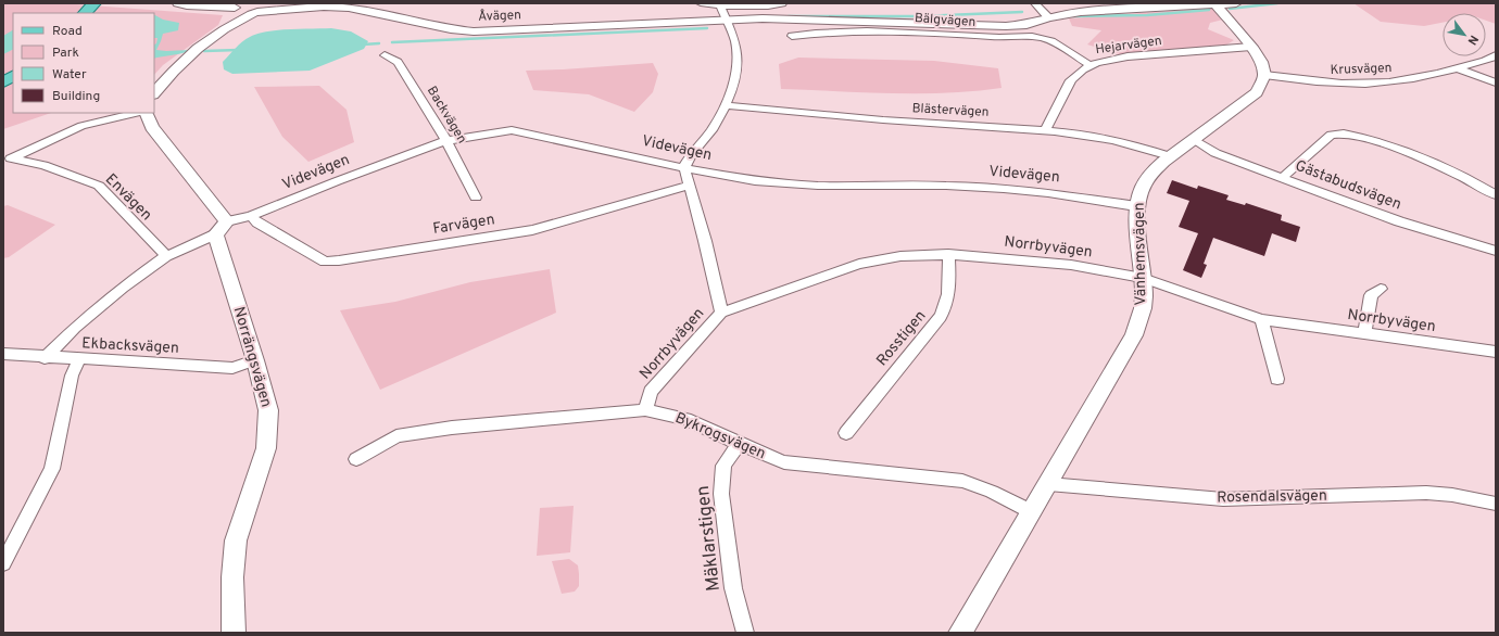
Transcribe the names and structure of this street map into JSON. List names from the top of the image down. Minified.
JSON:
{"streets":{"street":["Åvägen","Bälgvägen","Hejarvägen","Krusvägen","Blästervägen","Backvägen","Videvägen","Gästabudsvägen","Envägen","Farvägen","Norrbyvägen","Vänhemsvägen","Rosstigen","Ekbacksvägen","Norrängsvägen","Bykrogsvägen","Rosendalsvägen","Mäklarstigen"]},"crossings":[["Bälgvägen","Hejarvägen"],["Hejarvägen","Blästervägen"],["Krusvägen","Vänhemsvägen"],["Blästervägen","Vänhemsvägen"],["Backvägen","Videvägen"],["Videvägen","Envägen"],["Videvägen","Farvägen"],["Videvägen","Vänhemsvägen"],["Videvägen","Ekbacksvägen"],["Videvägen","Norrängsvägen"],["Gästabudsvägen","Vänhemsvägen"],["Norrbyvägen","Vänhemsvägen"],["Norrbyvägen","Rosstigen"],["Norrbyvägen","Bykrogsvägen"],["Vänhemsvägen","Bykrogsvägen"],["Vänhemsvägen","Rosendalsvägen"],["Ekbacksvägen","Norrängsvägen"],["Bykrogsvägen","Mäklarstigen"]],"legend":["Road","Park","Water","Building"],"north":"bottom right"}
